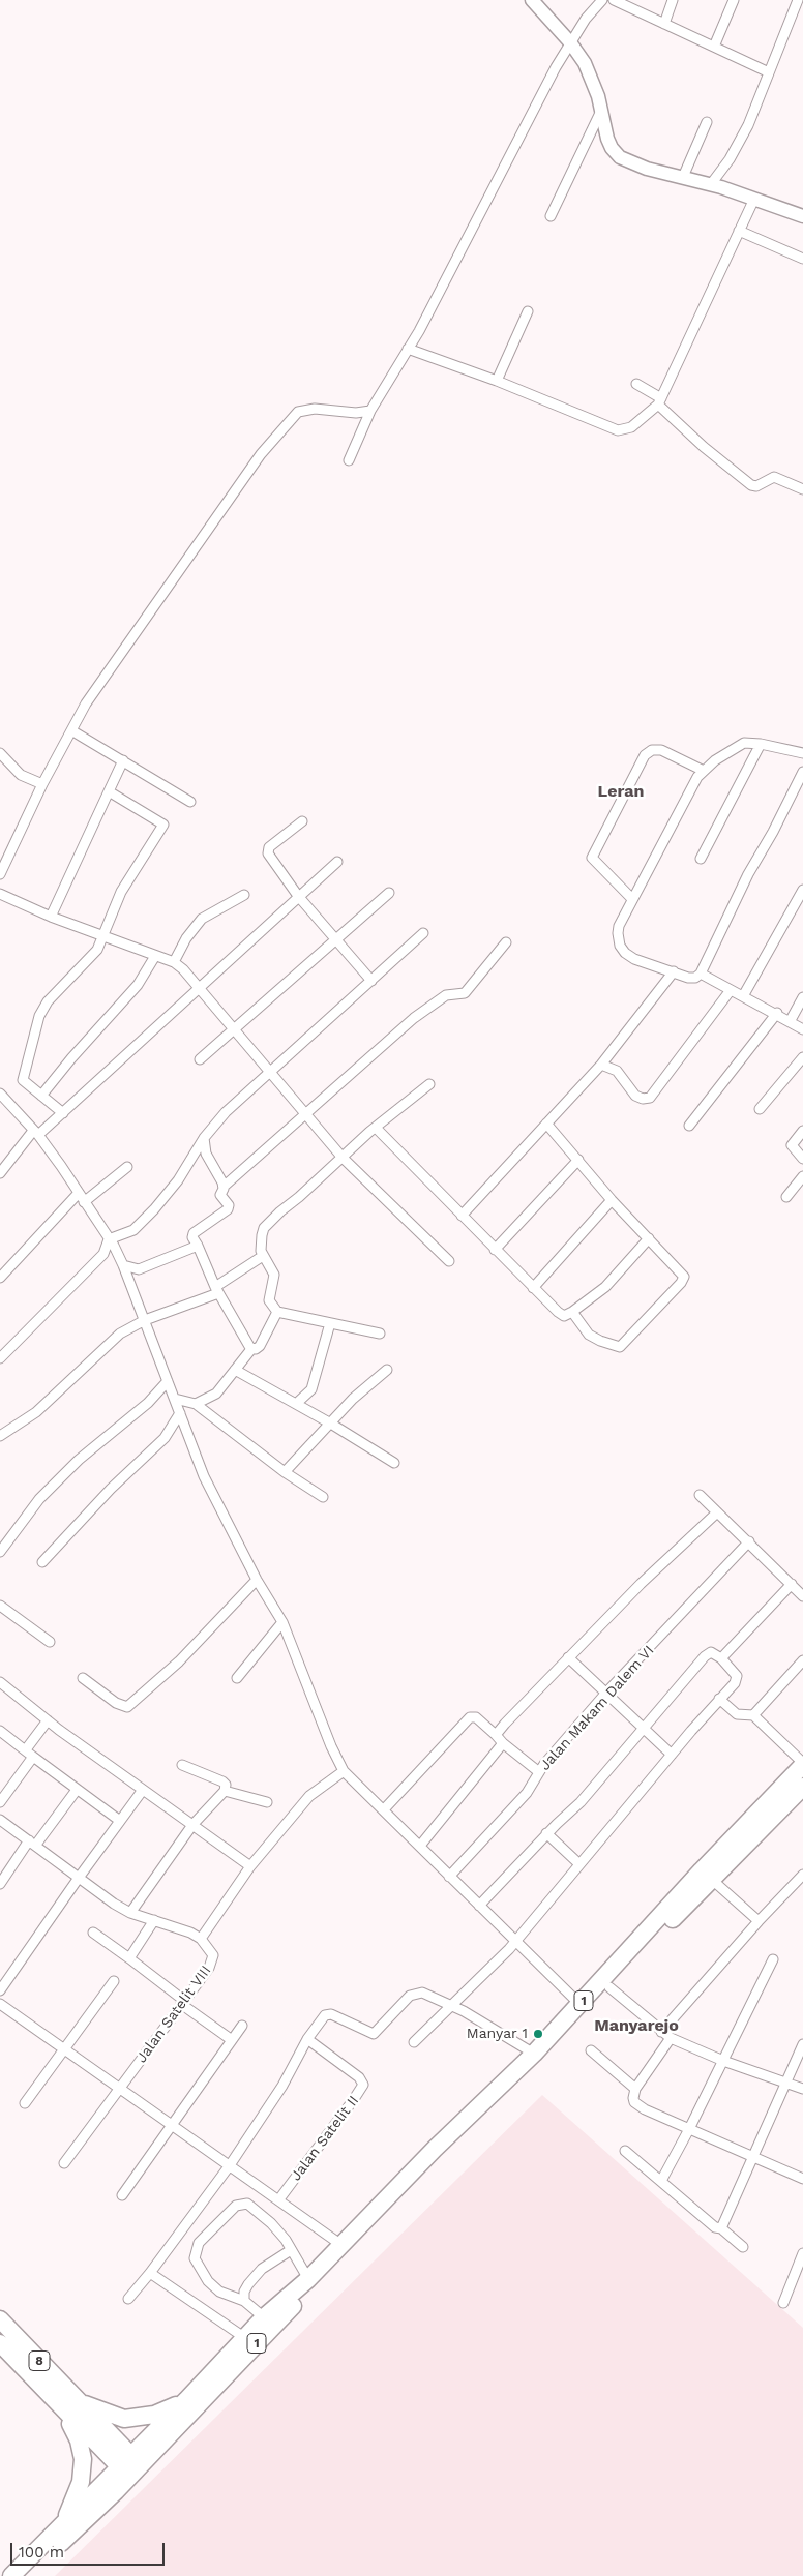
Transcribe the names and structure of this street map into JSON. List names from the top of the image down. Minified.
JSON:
{"streets":{"highway":["1","8"],"street":["Jalan Makam Dalem VI","Jalan Satelit VIII","Jalan Satelit II"]},"crossings":[["1","8"]],"districts":["Leran","Manyarejo"],"places":["Manyar 1"],"scale_bar":"100 m"}
